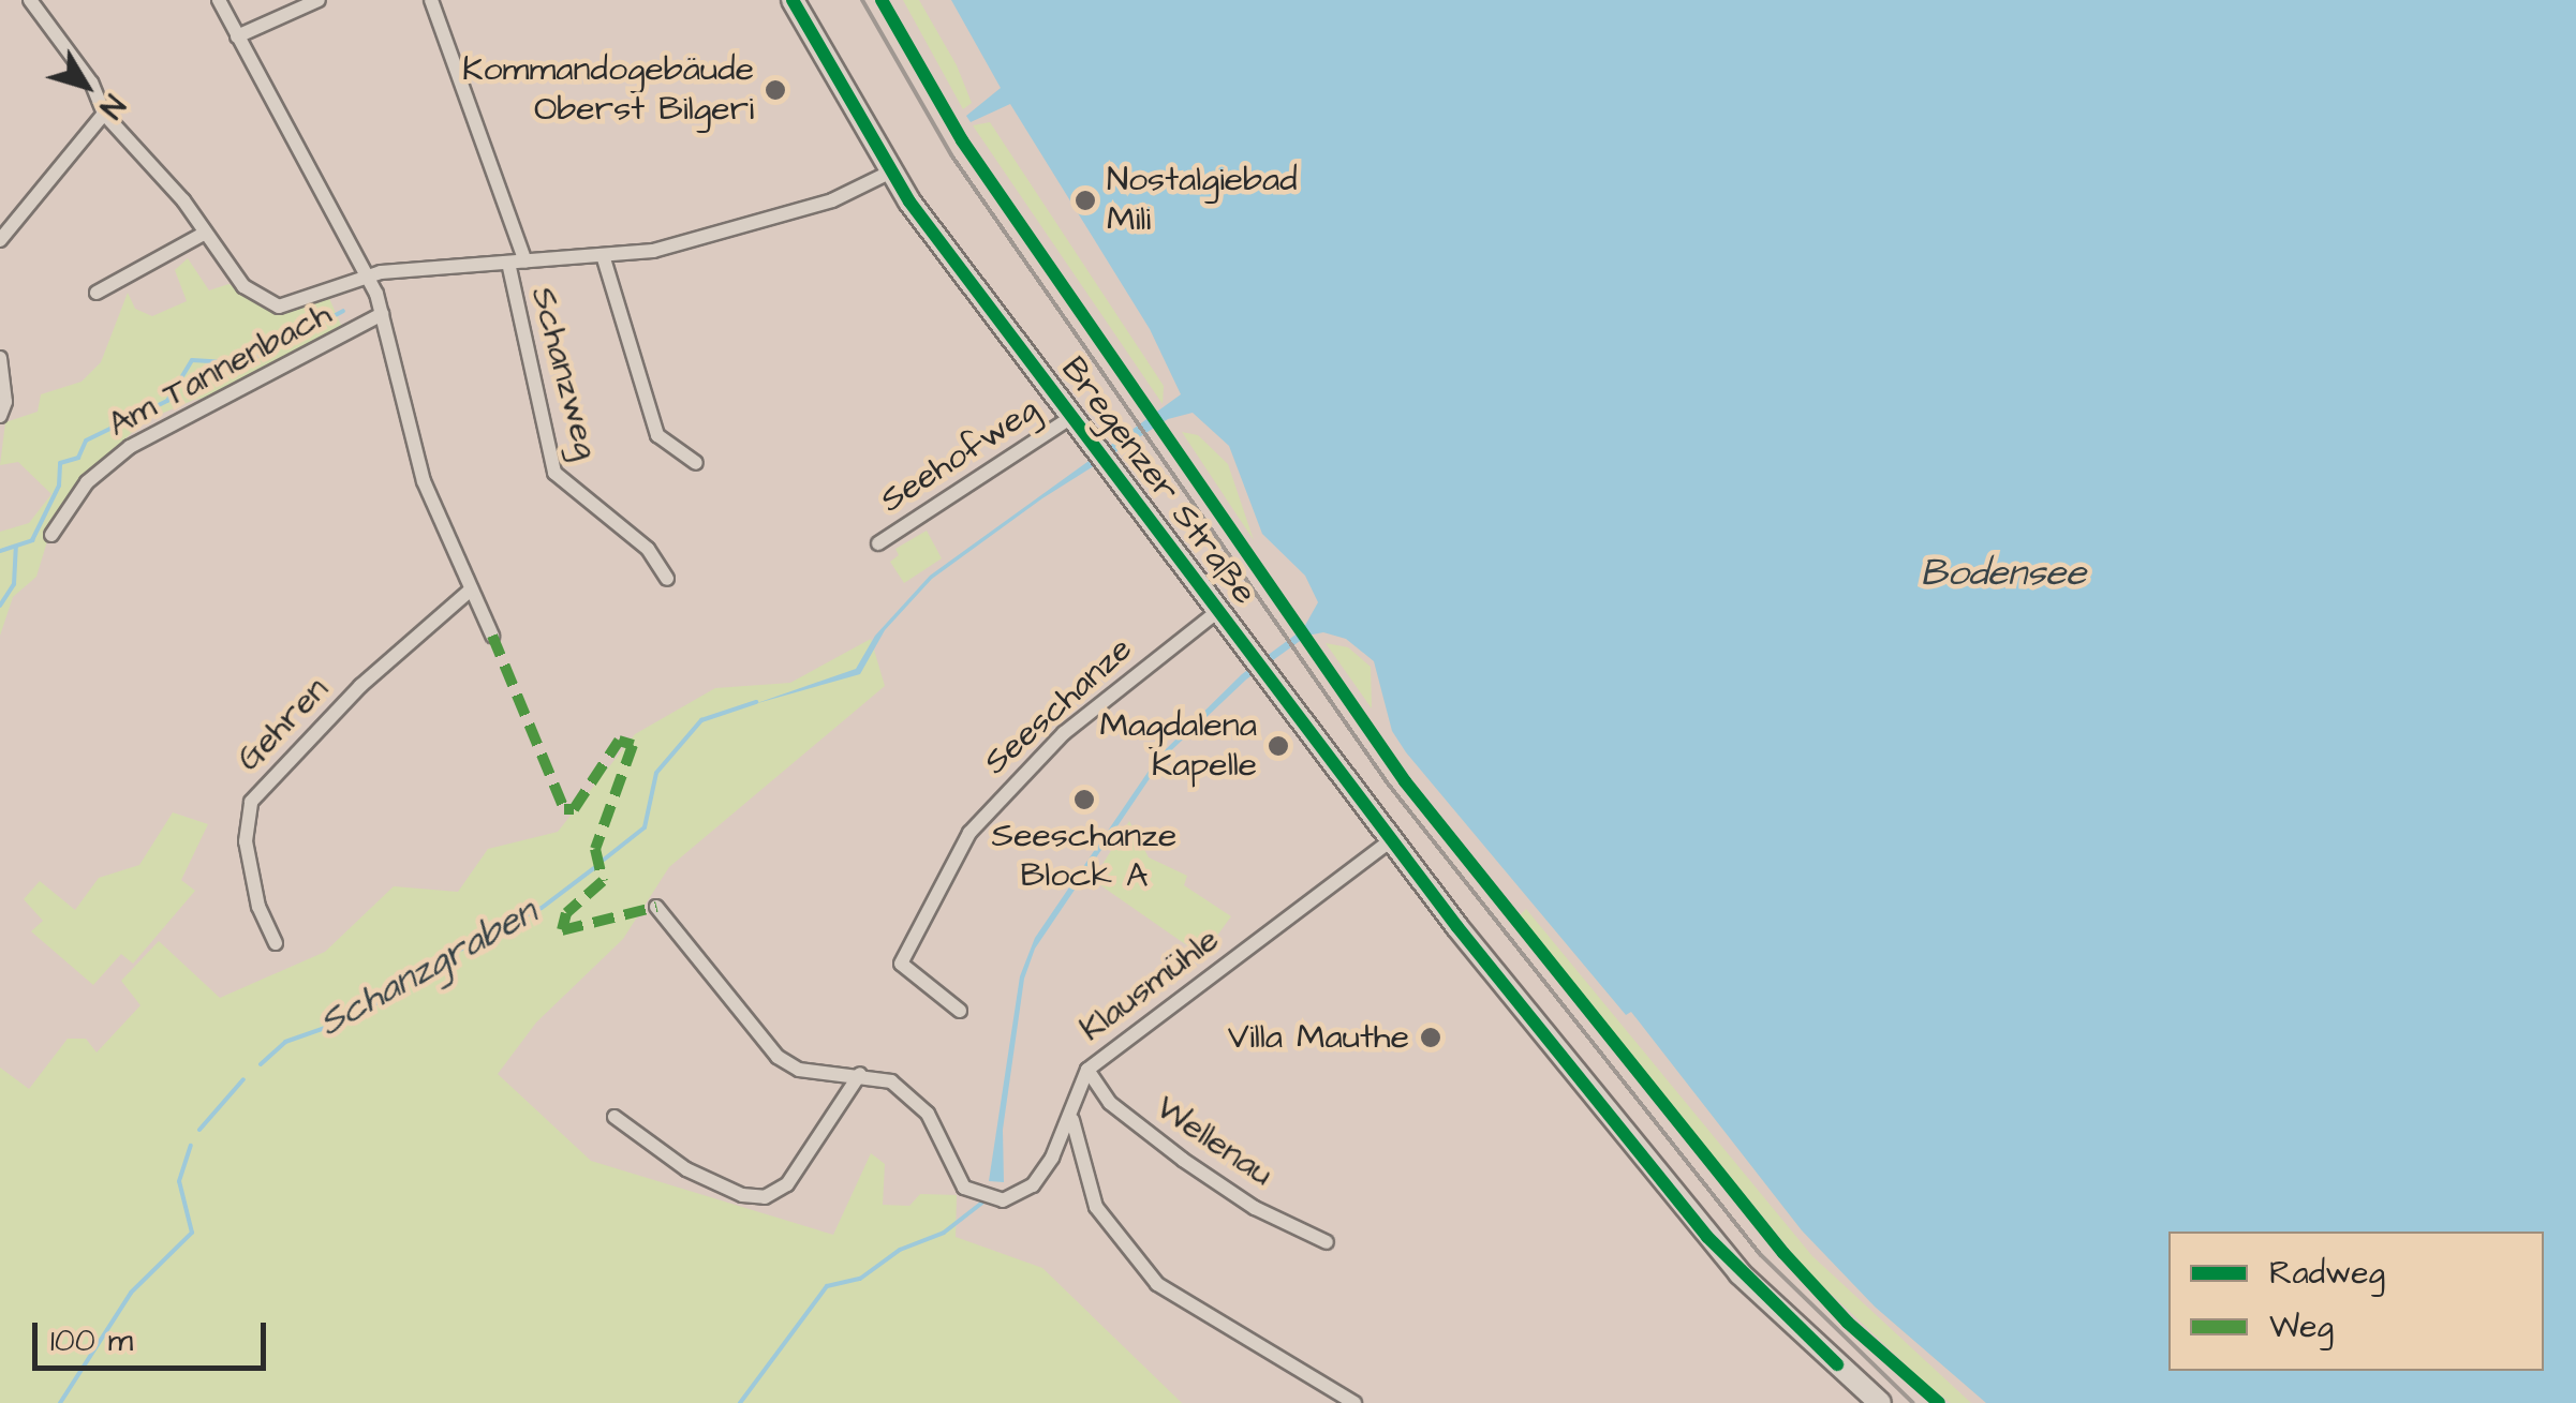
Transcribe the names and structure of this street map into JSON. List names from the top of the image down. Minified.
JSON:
{"streets":{"main road":["Bregenzer Straße"],"street":["Am Tannenbach","Schanzweg","Seehofweg","Seeschanze","Gehren","Klausmühle","Wellenau"]},"crossings":[["Am Tannenbach","Schanzweg"],["Am Tannenbach","Bregenzer Straße"],["Seehofweg","Bregenzer Straße"],["Bregenzer Straße","Seeschanze"],["Bregenzer Straße","Klausmühle"],["Klausmühle","Wellenau"]],"water":["Bodensee","Schanzgraben"],"places":["Kommandogebäude Oberst Bilgeri","Nostalgiebad Mili","Magdalena Kapelle","Seeschanze Block A","Villa Mauthe"],"legend":["Radweg","Weg"],"scale_bar":"100 m","north":"bottom right"}
